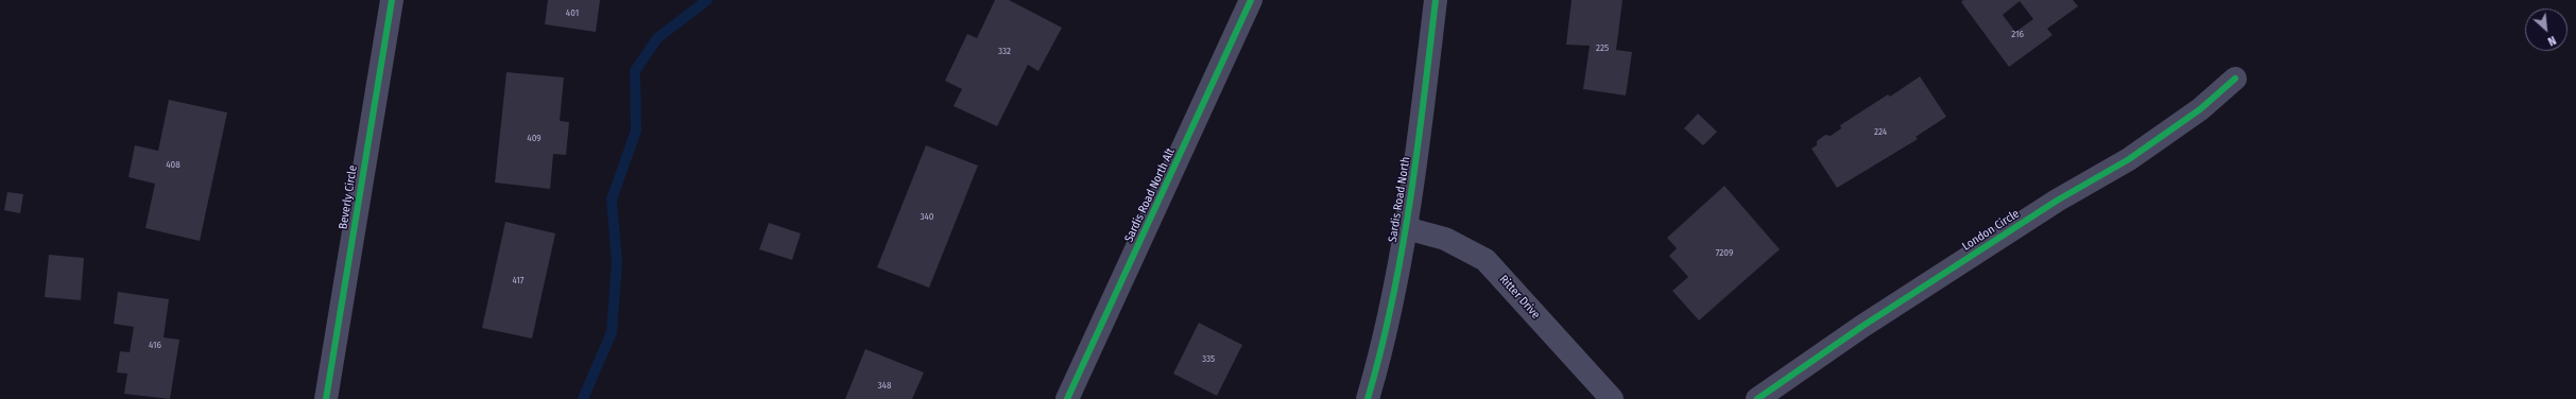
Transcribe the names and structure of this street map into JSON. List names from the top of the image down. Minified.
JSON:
{"streets":{"street":["Sardis Road North Alt","Beverly Circle","Sardis Road North","London Circle","Ritter Drive"]},"crossings":[["Sardis Road North","Ritter Drive"]],"house_numbers":["401","216","225","332","224","409","408","340","7209","417","416","335","348"],"north":"bottom right"}
